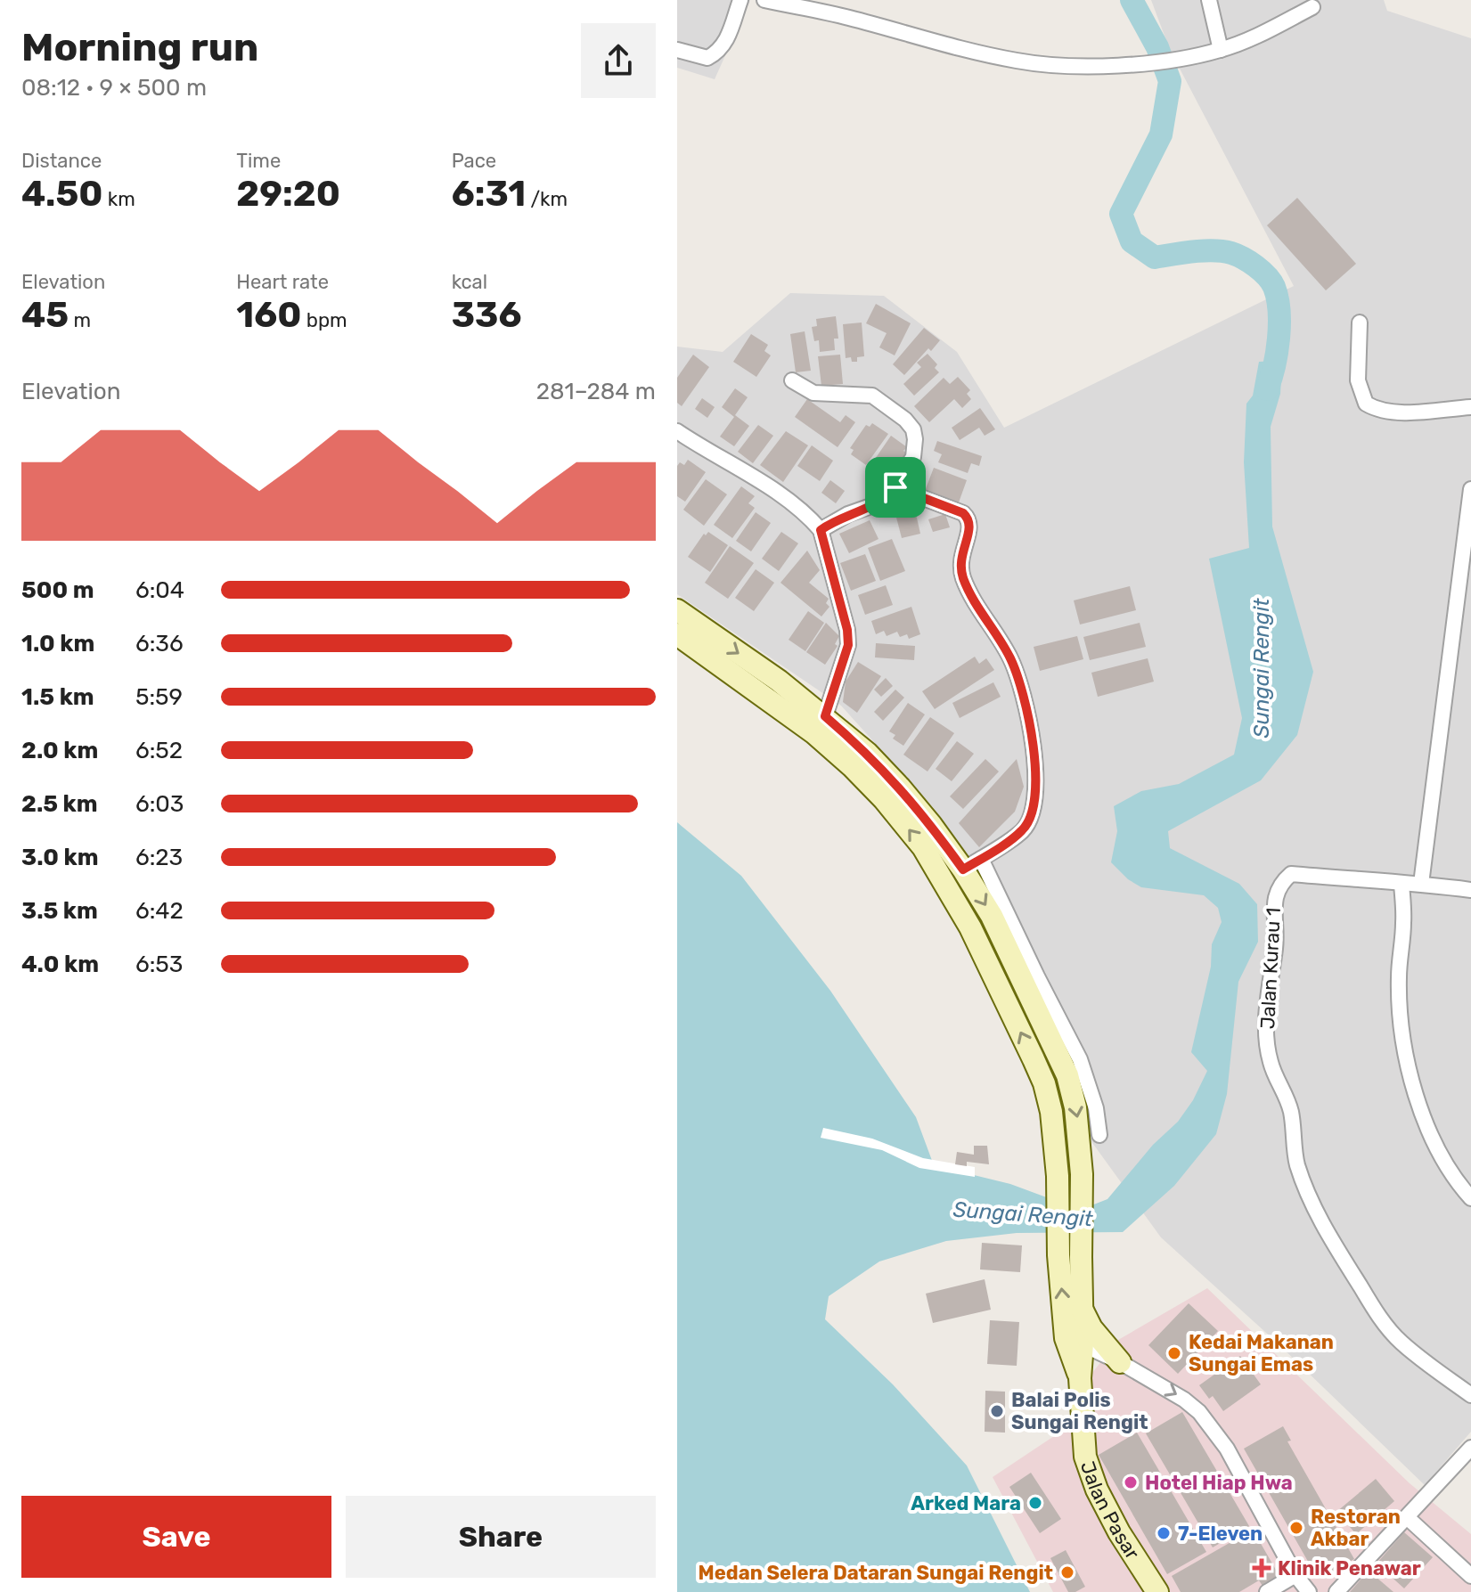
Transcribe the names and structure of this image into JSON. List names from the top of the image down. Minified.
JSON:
{"streets":{"main road":["Jalan Pasar"],"street":["Jalan Kurau 1"]},"water":["Sungai Rengit"],"places":{"other":["Kedai Makanan Sungai Emas","Balai Polis Sungai Rengit","Hotel Hiap Hwa","Arked Mara","Restoran Akbar","7-Eleven","Medan Selera Dataran Sungai Rengit"],"health":["Klinik Penawar"]},"page":{"heading":["Morning run","08:12 · 9 × 500 m"],"stats":[["Distance","4.50 km"],["Time","29:20"],["Pace","6:31 /km"],["Elevation","45 m"],["Heart rate","160 bpm"],["kcal","336"]],"chart":["Elevation","281–284 m"],"list":[{"name":"500 m","note":"6:04"},{"name":"1.0 km","note":"6:36"},{"name":"1.5 km","note":"5:59"},{"name":"2.0 km","note":"6:52"},{"name":"2.5 km","note":"6:03"},{"name":"3.0 km","note":"6:23"},{"name":"3.5 km","note":"6:42"},{"name":"4.0 km","note":"6:53"}],"buttons":["Save","Share"]}}
